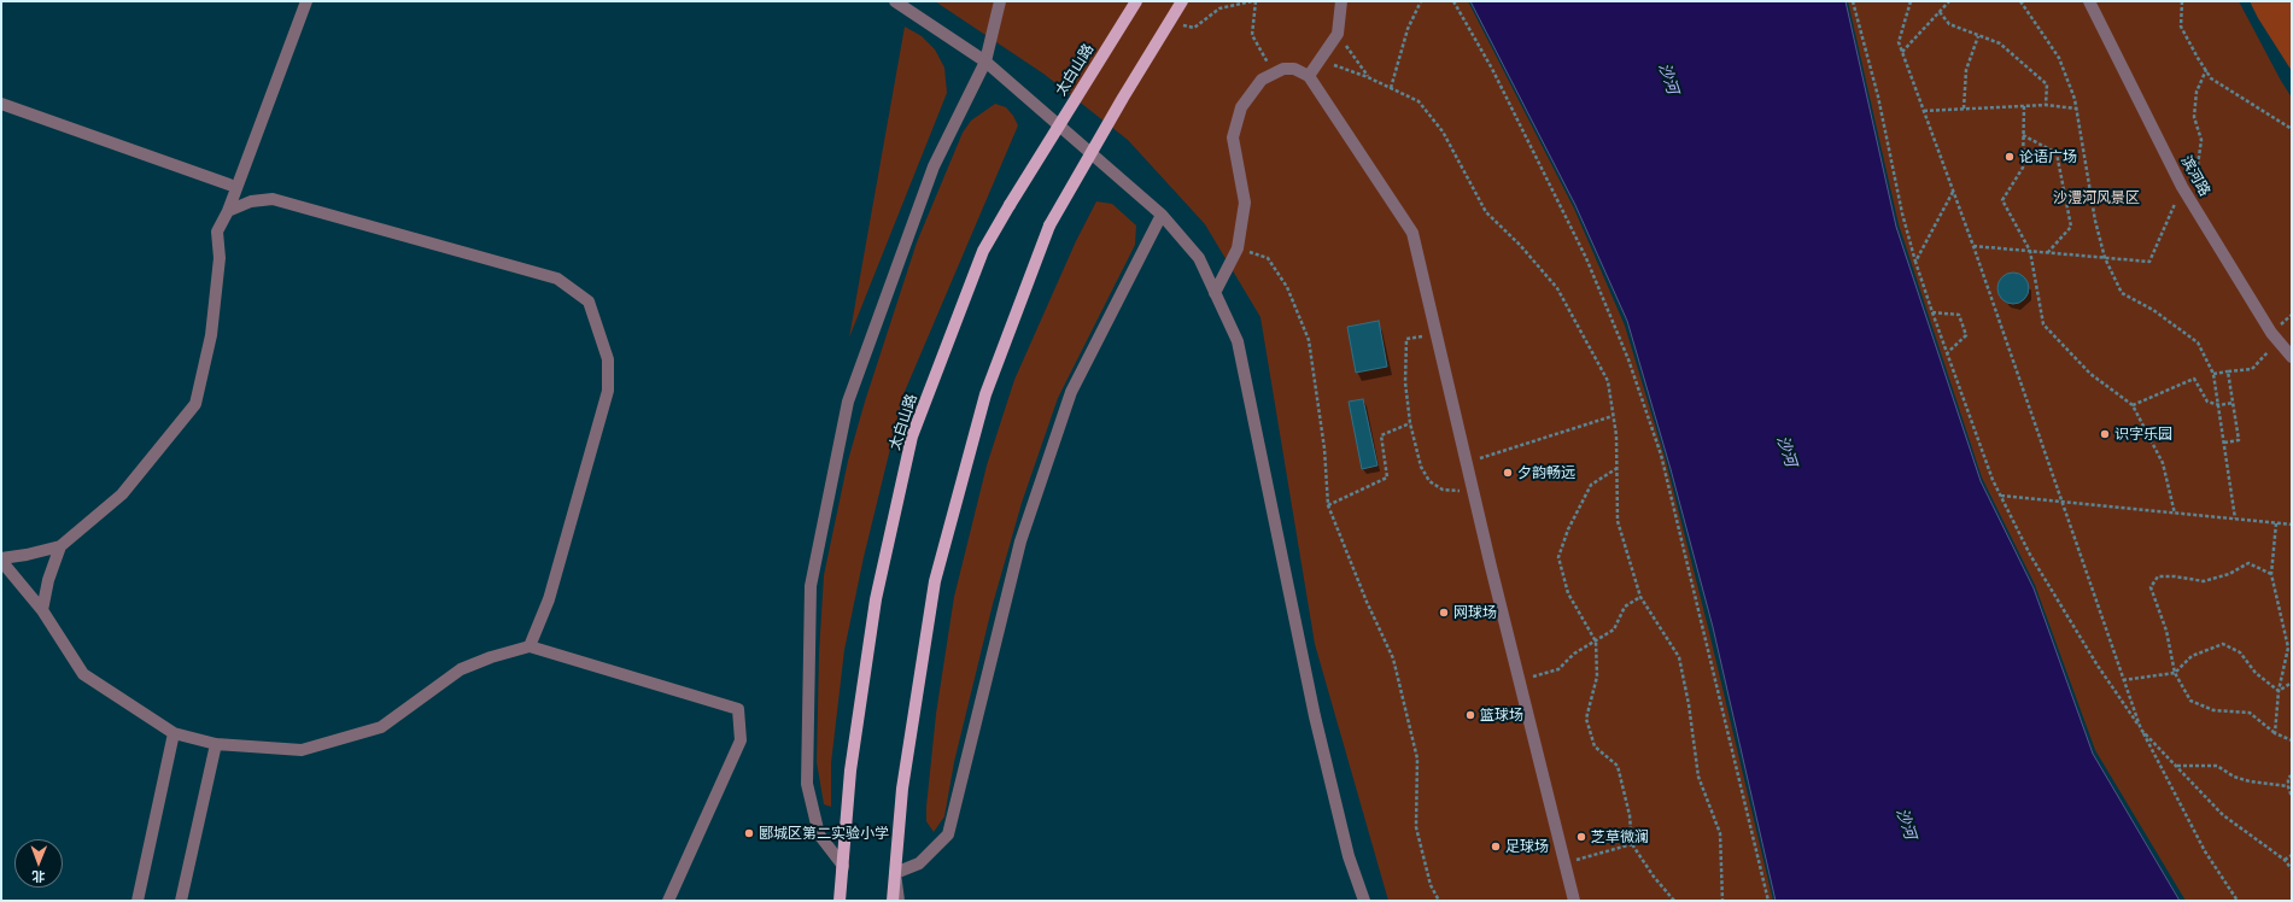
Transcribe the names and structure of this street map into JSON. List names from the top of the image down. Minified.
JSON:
{"streets":{"main road":["太白山路"],"street":["滨河路"]},"water":["沙河"],"parks":["沙澧河风景区"],"places":["论语广场","识字乐园","夕韵畅远","网球场","篮球场","郾城区第二实验小学","芝草微澜","足球场"],"north":"bottom"}
